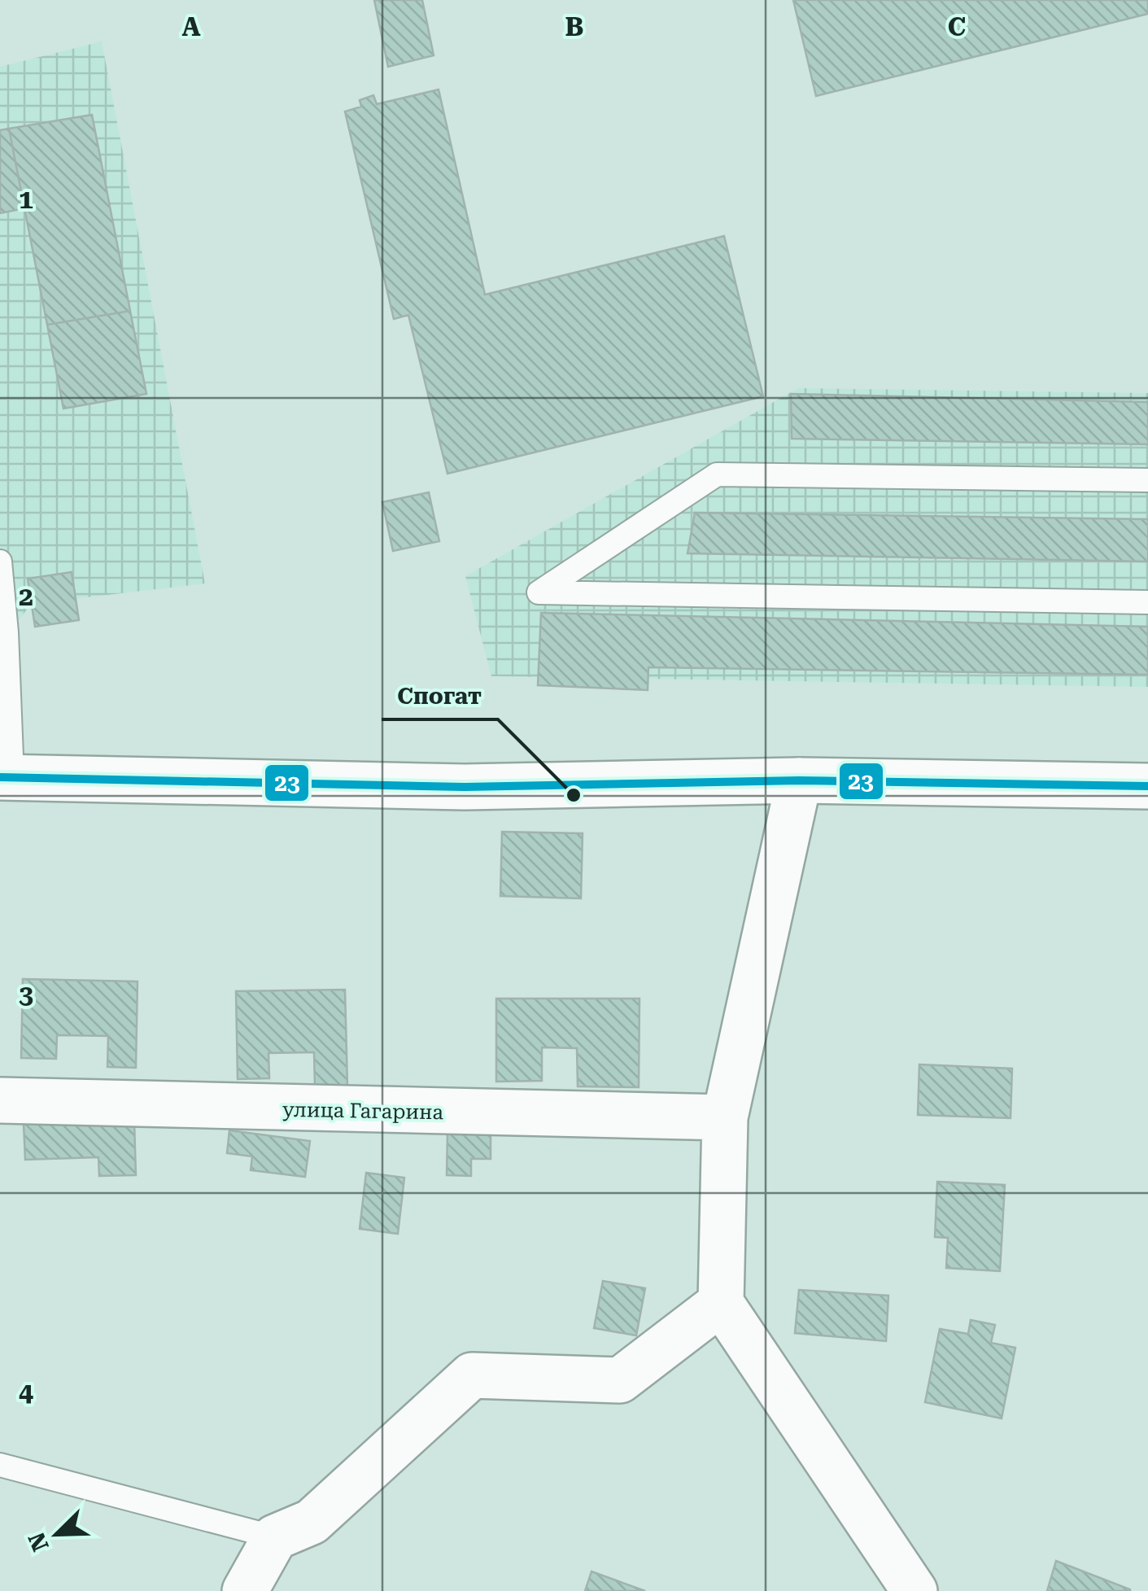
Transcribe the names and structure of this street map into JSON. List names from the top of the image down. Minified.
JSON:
{"streets":{"street":["улица Гагарина"]},"places":["Спогат"],"lines":["transit line 23"],"north":"bottom left","grid":{"columns":["A","B","C"],"rows":["1","2","3","4"]}}
